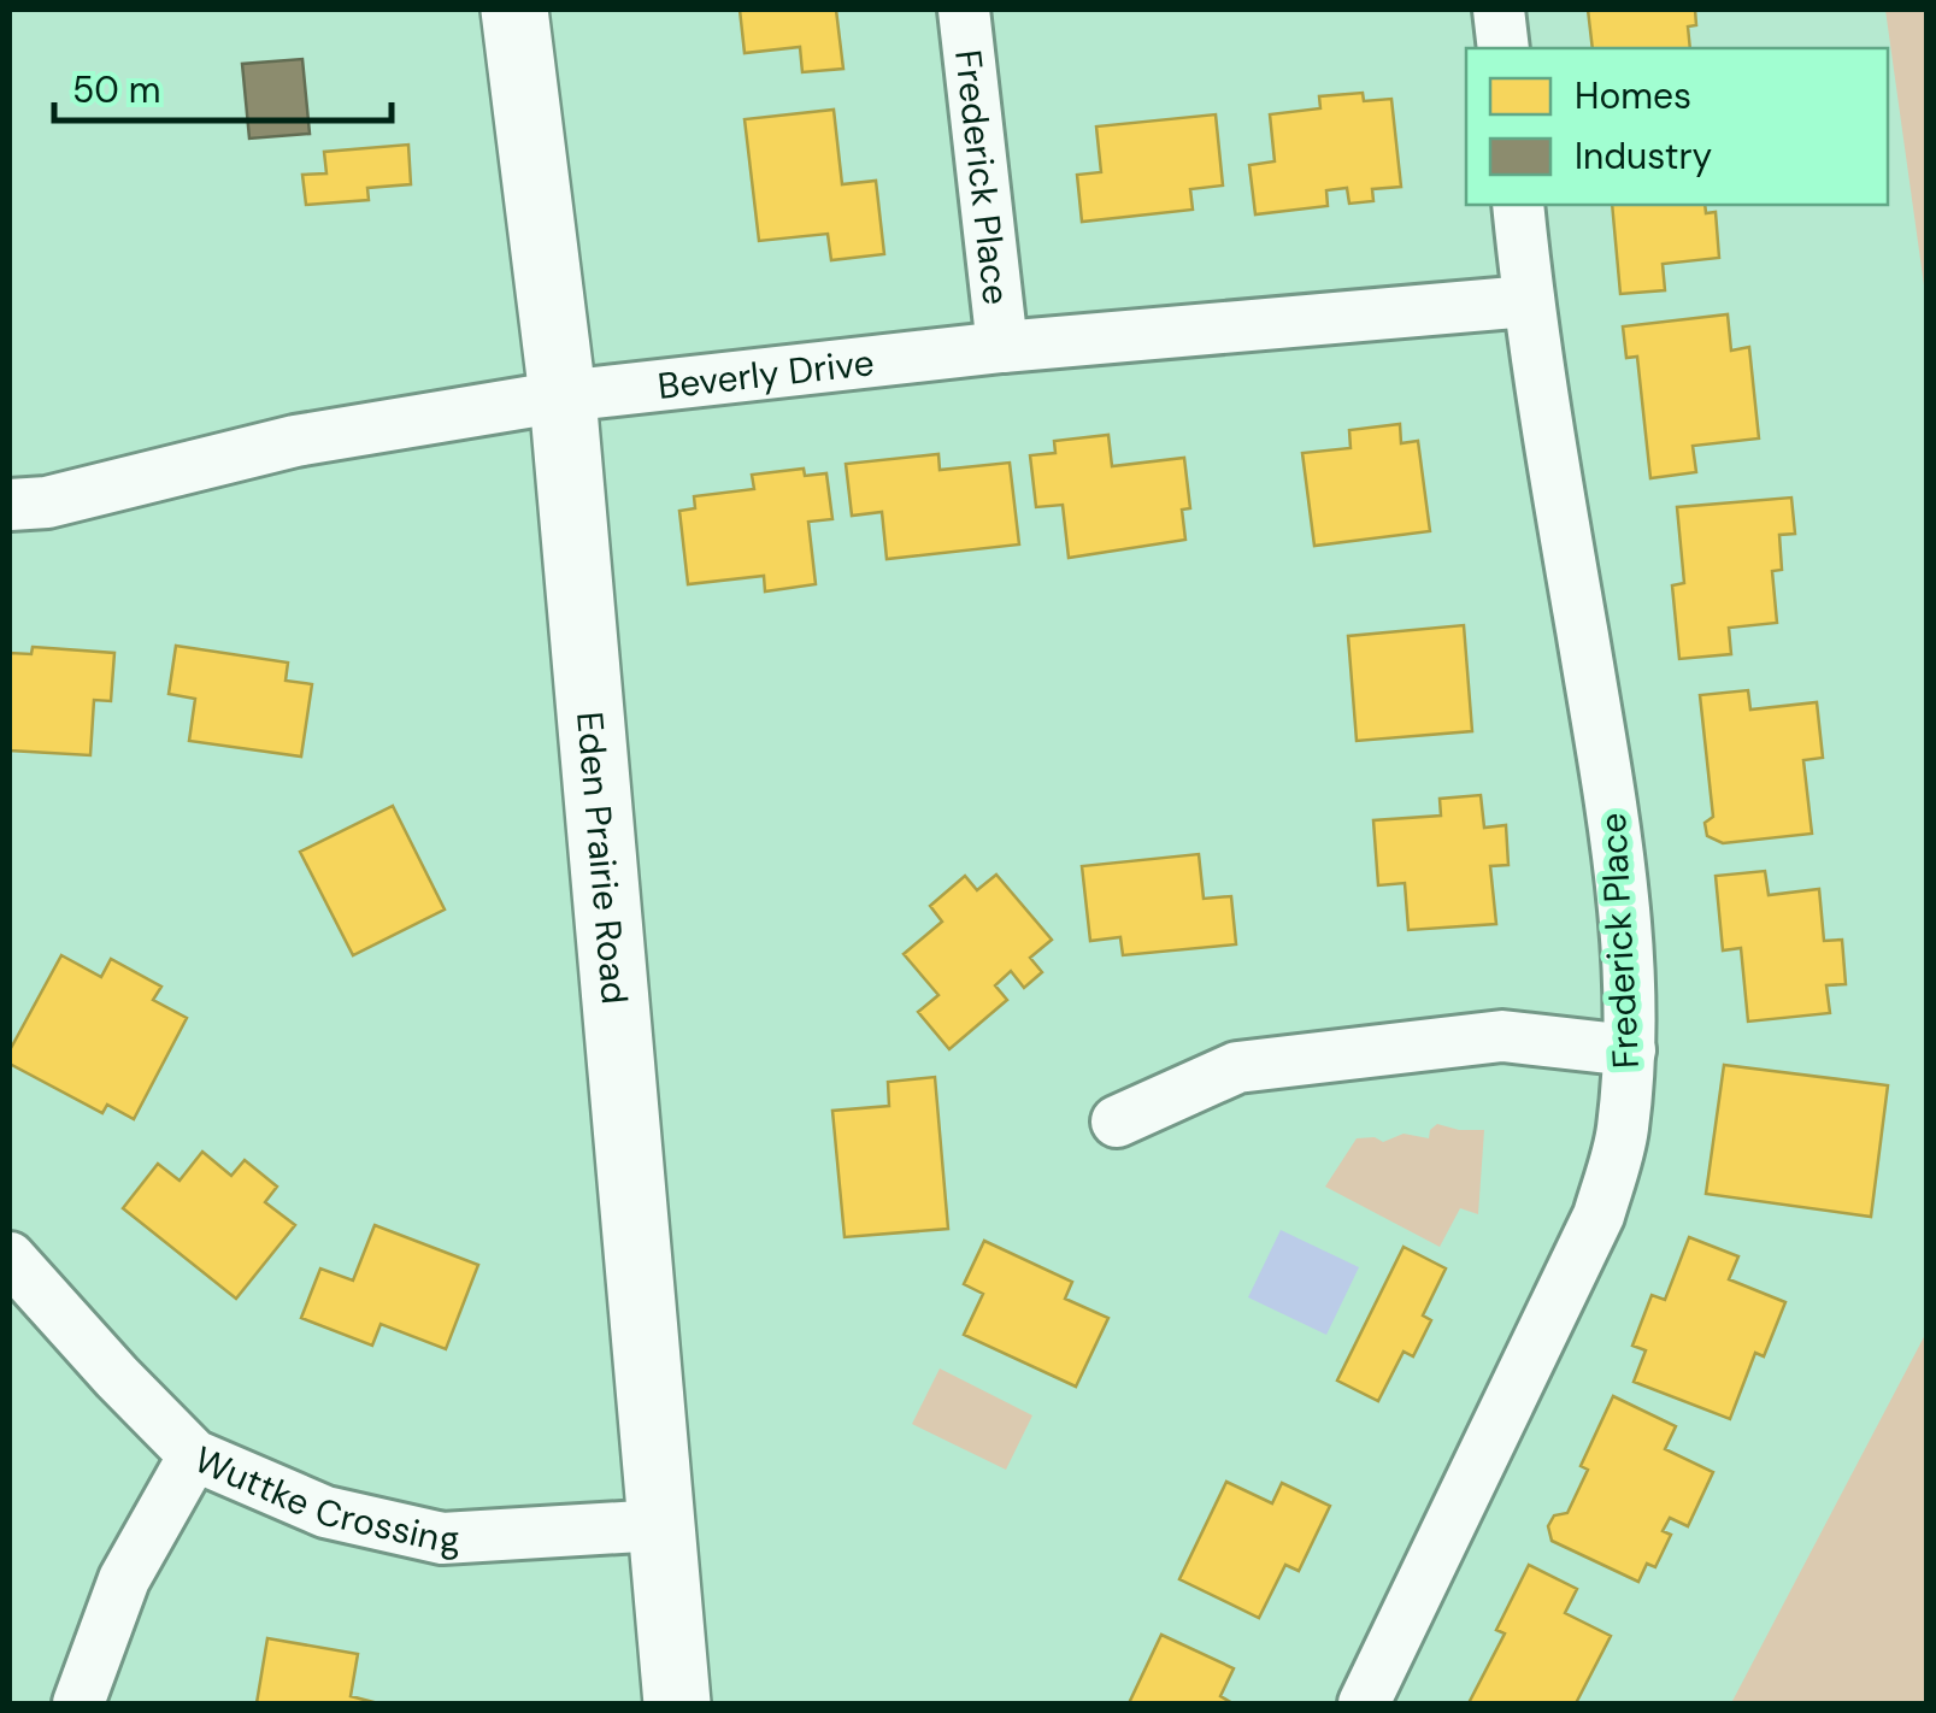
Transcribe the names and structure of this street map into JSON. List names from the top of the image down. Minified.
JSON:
{"streets":{"street":["Frederick Place","Beverly Drive","Eden Prairie Road","Wuttke Crossing"]},"crossings":[["Frederick Place","Beverly Drive"],["Beverly Drive","Eden Prairie Road"],["Eden Prairie Road","Wuttke Crossing"]],"legend":["Homes","Industry"],"scale_bar":"50 m"}
